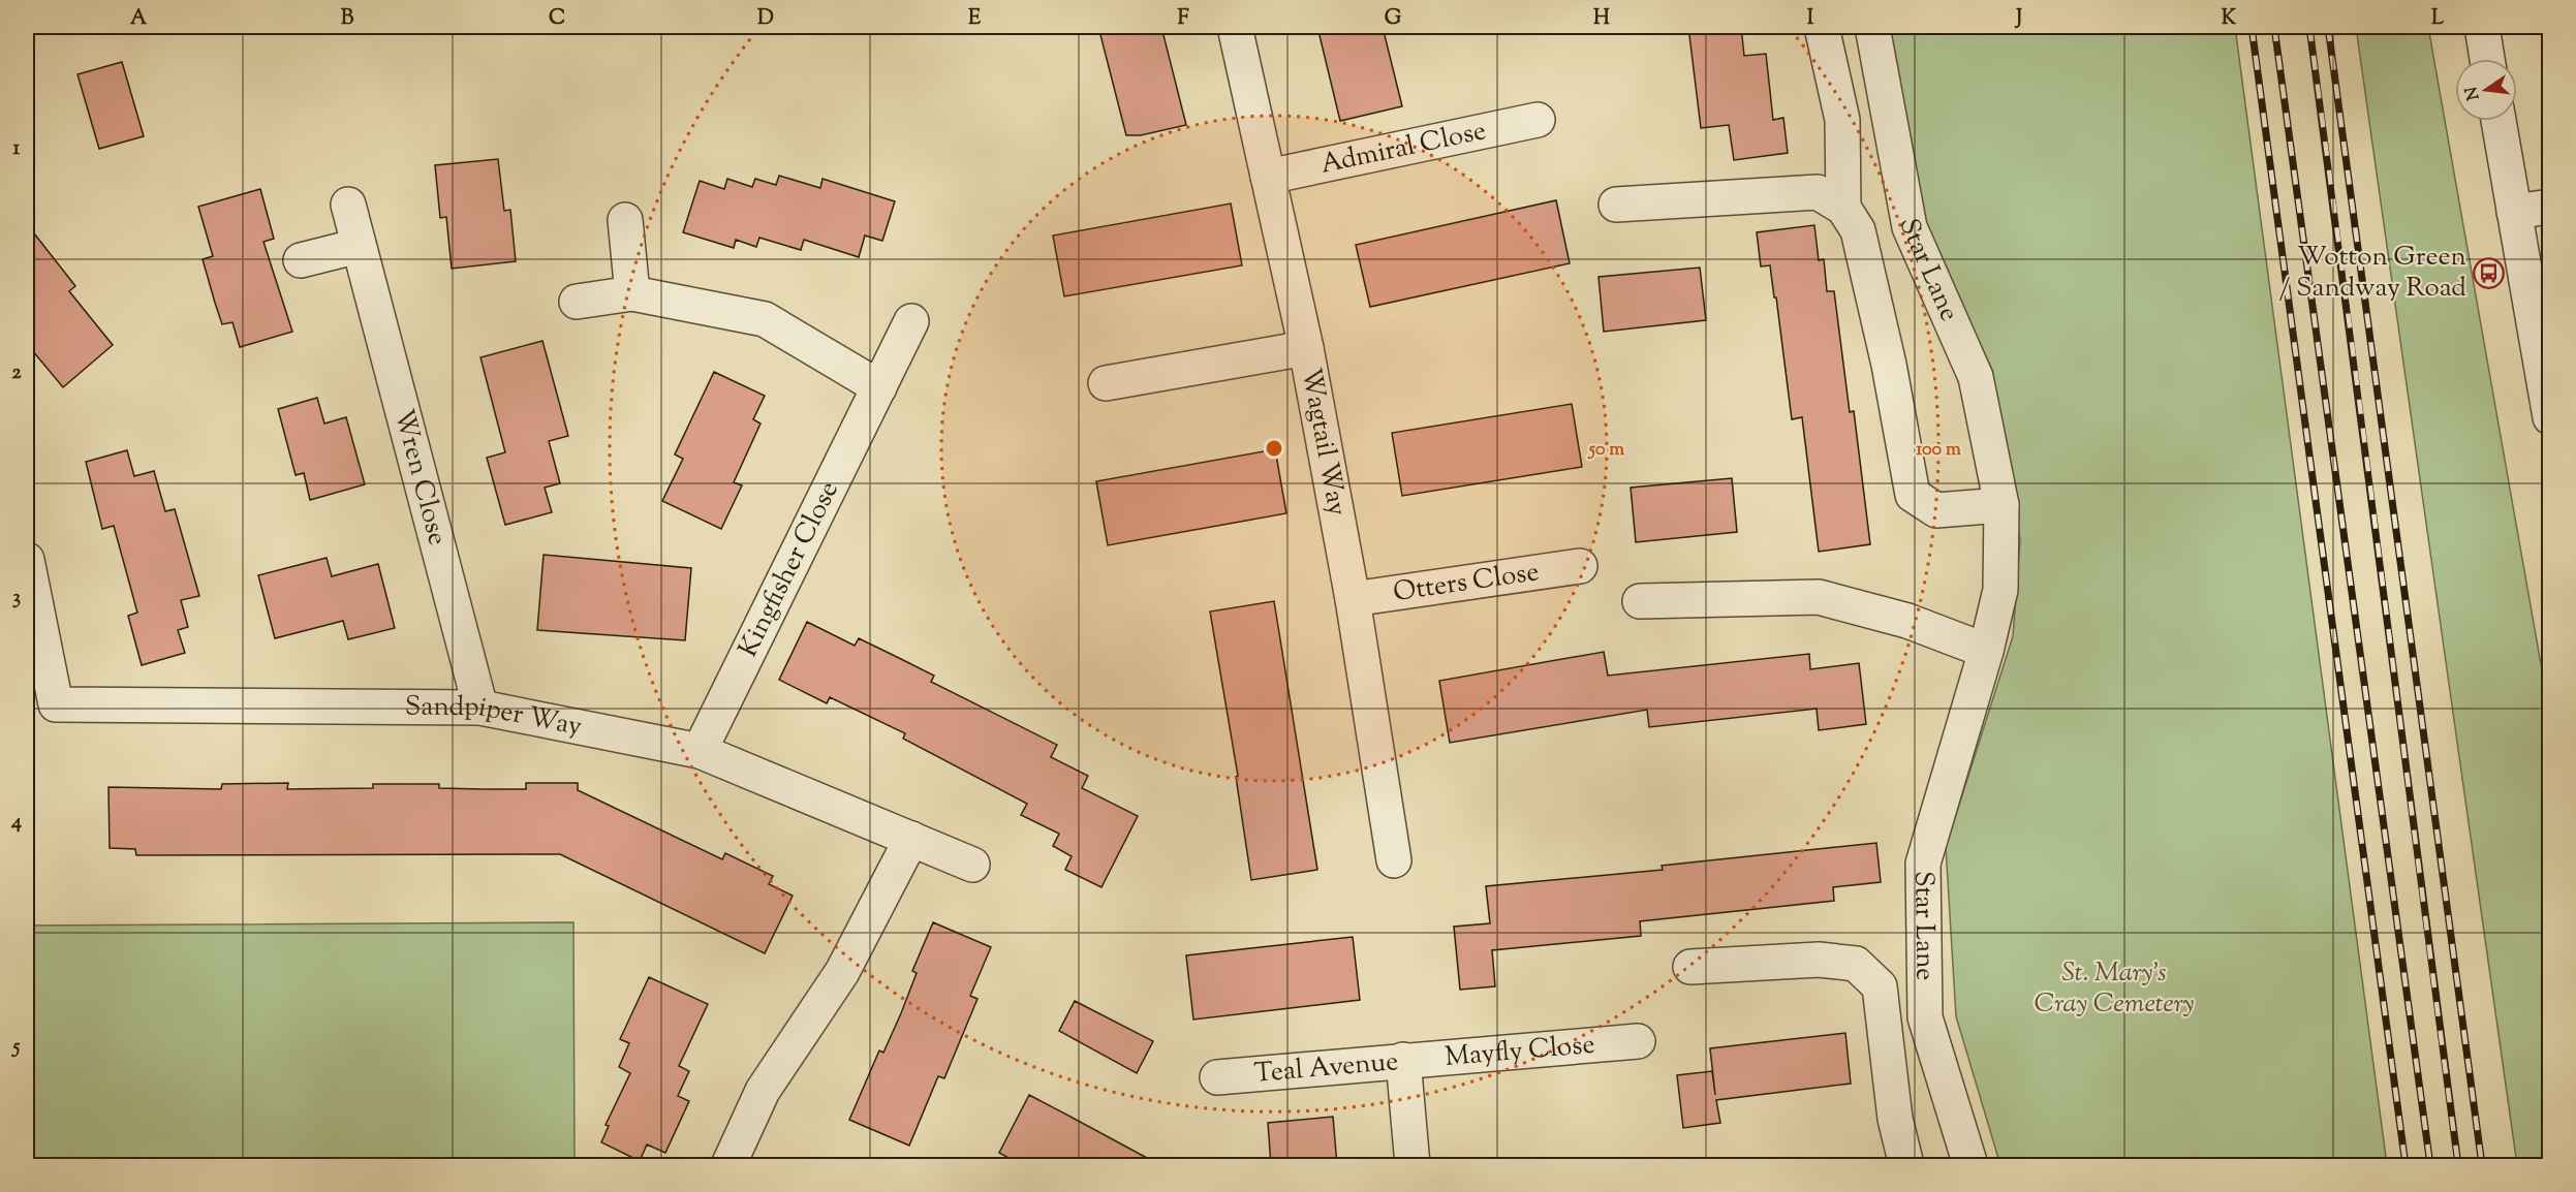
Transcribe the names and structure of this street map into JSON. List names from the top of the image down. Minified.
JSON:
{"streets":{"street":["Admiral Close","Star Lane","Wagtail Way","Wren Close","Kingfisher Close","Otters Close","Sandpiper Way","Mayfly Close","Teal Avenue"]},"crossings":[["Admiral Close","Wagtail Way"],["Wagtail Way","Otters Close"],["Wren Close","Sandpiper Way"],["Kingfisher Close","Sandpiper Way"],["Mayfly Close","Teal Avenue"]],"parks":["St. Mary's Cray Cemetery"],"places":{"bus stop":["Wotton Green / Sandway Road"]},"north":"left","grid":{"columns":["A","B","C","D","E","F","G","H","I","J","K","L"],"rows":["1","2","3","4","5"]},"rings":["50 m","100 m"]}
